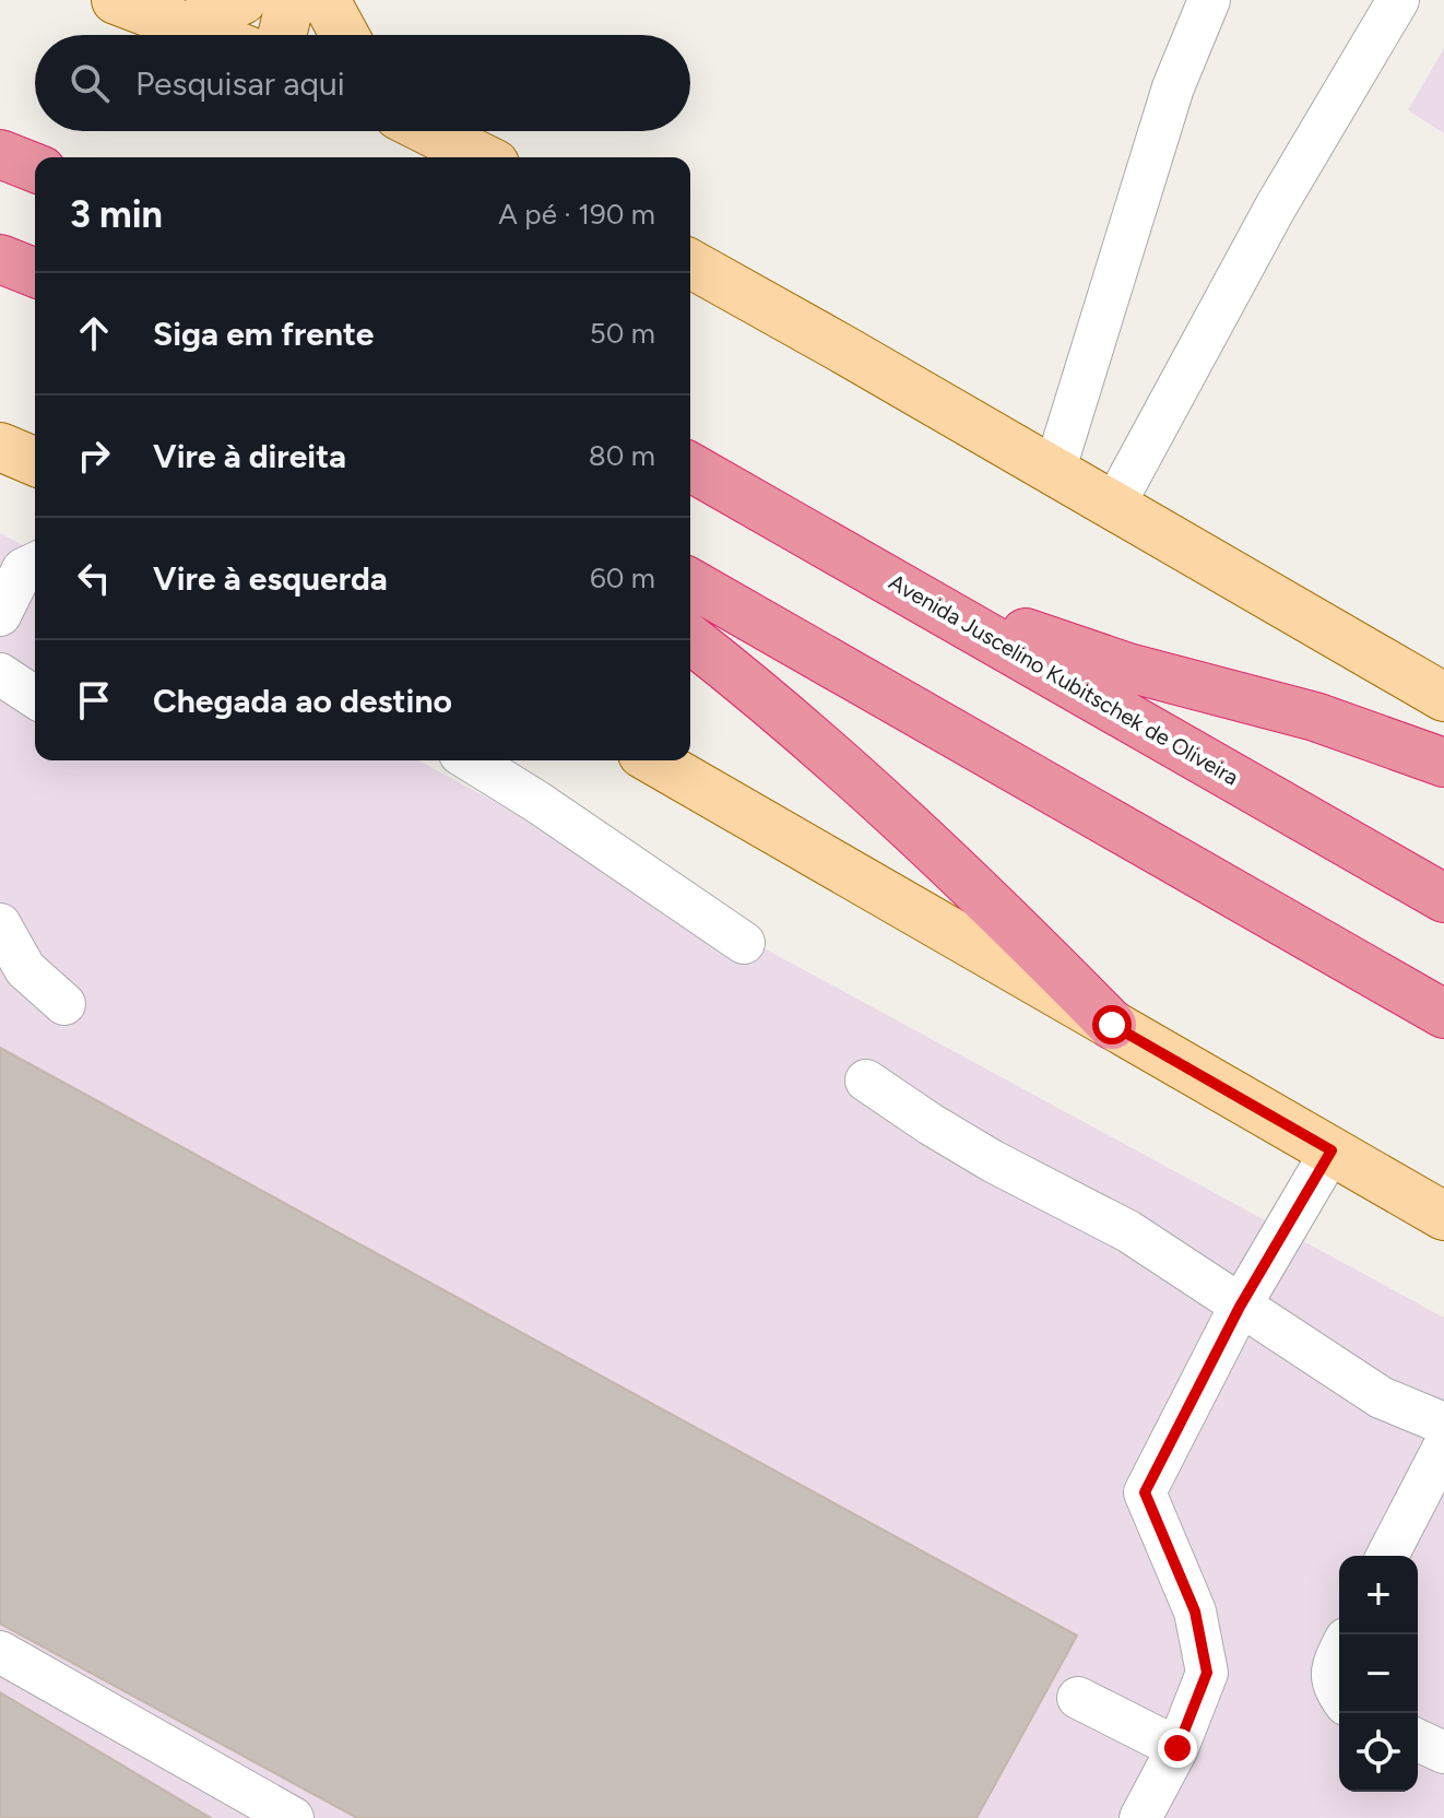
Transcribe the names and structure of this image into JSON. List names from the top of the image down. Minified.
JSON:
{"streets":{"highway":["Avenida Juscelino Kubitschek de Oliveira"]},"page":{"search":"Pesquisar aqui","heading":["3 min","A pé · 190 m"],"list":[["Siga em frente","50 m"],["Vire à direita","80 m"],["Vire à esquerda","60 m"],"Chegada ao destino"],"map_buttons":["+","−"]}}
